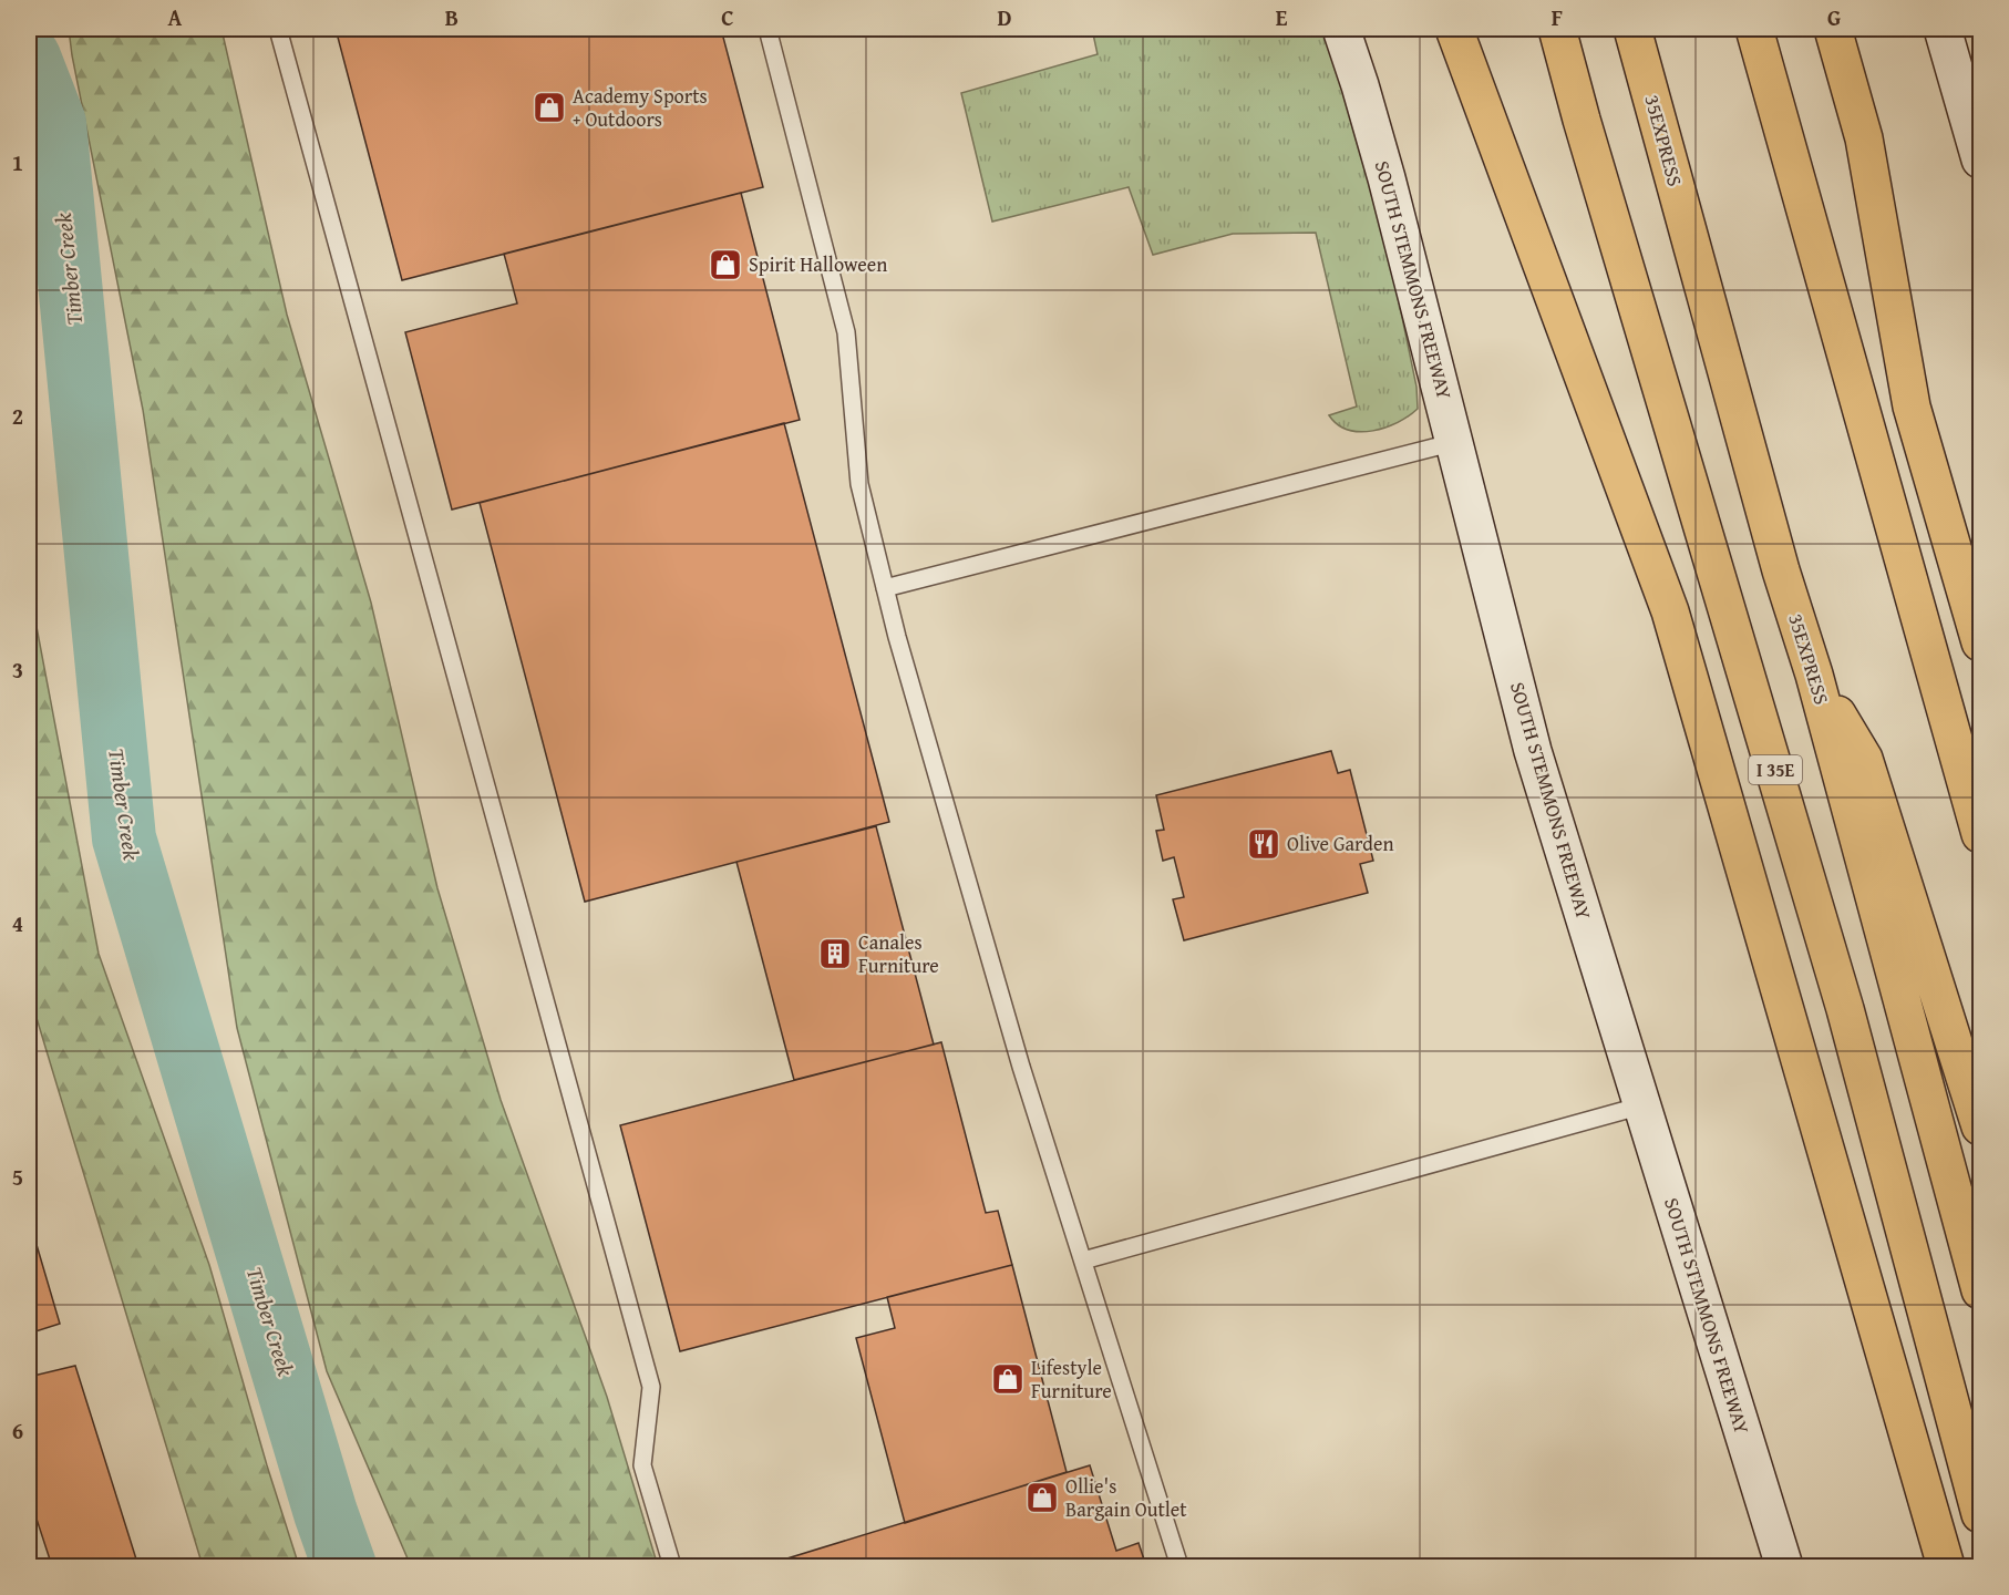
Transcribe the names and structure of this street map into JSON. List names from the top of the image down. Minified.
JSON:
{"streets":{"highway":["35EXPRESS","I 35E"],"main road":["SOUTH STEMMONS FREEWAY"]},"water":["Timber Creek"],"places":{"shop":["Academy Sports + Outdoors","Spirit Halloween","Lifestyle Furniture","Ollie's Bargain Outlet"],"restaurant":["Olive Garden"],"building":["Canales Furniture"]},"grid":{"columns":["A","B","C","D","E","F","G"],"rows":["1","2","3","4","5","6"]}}
